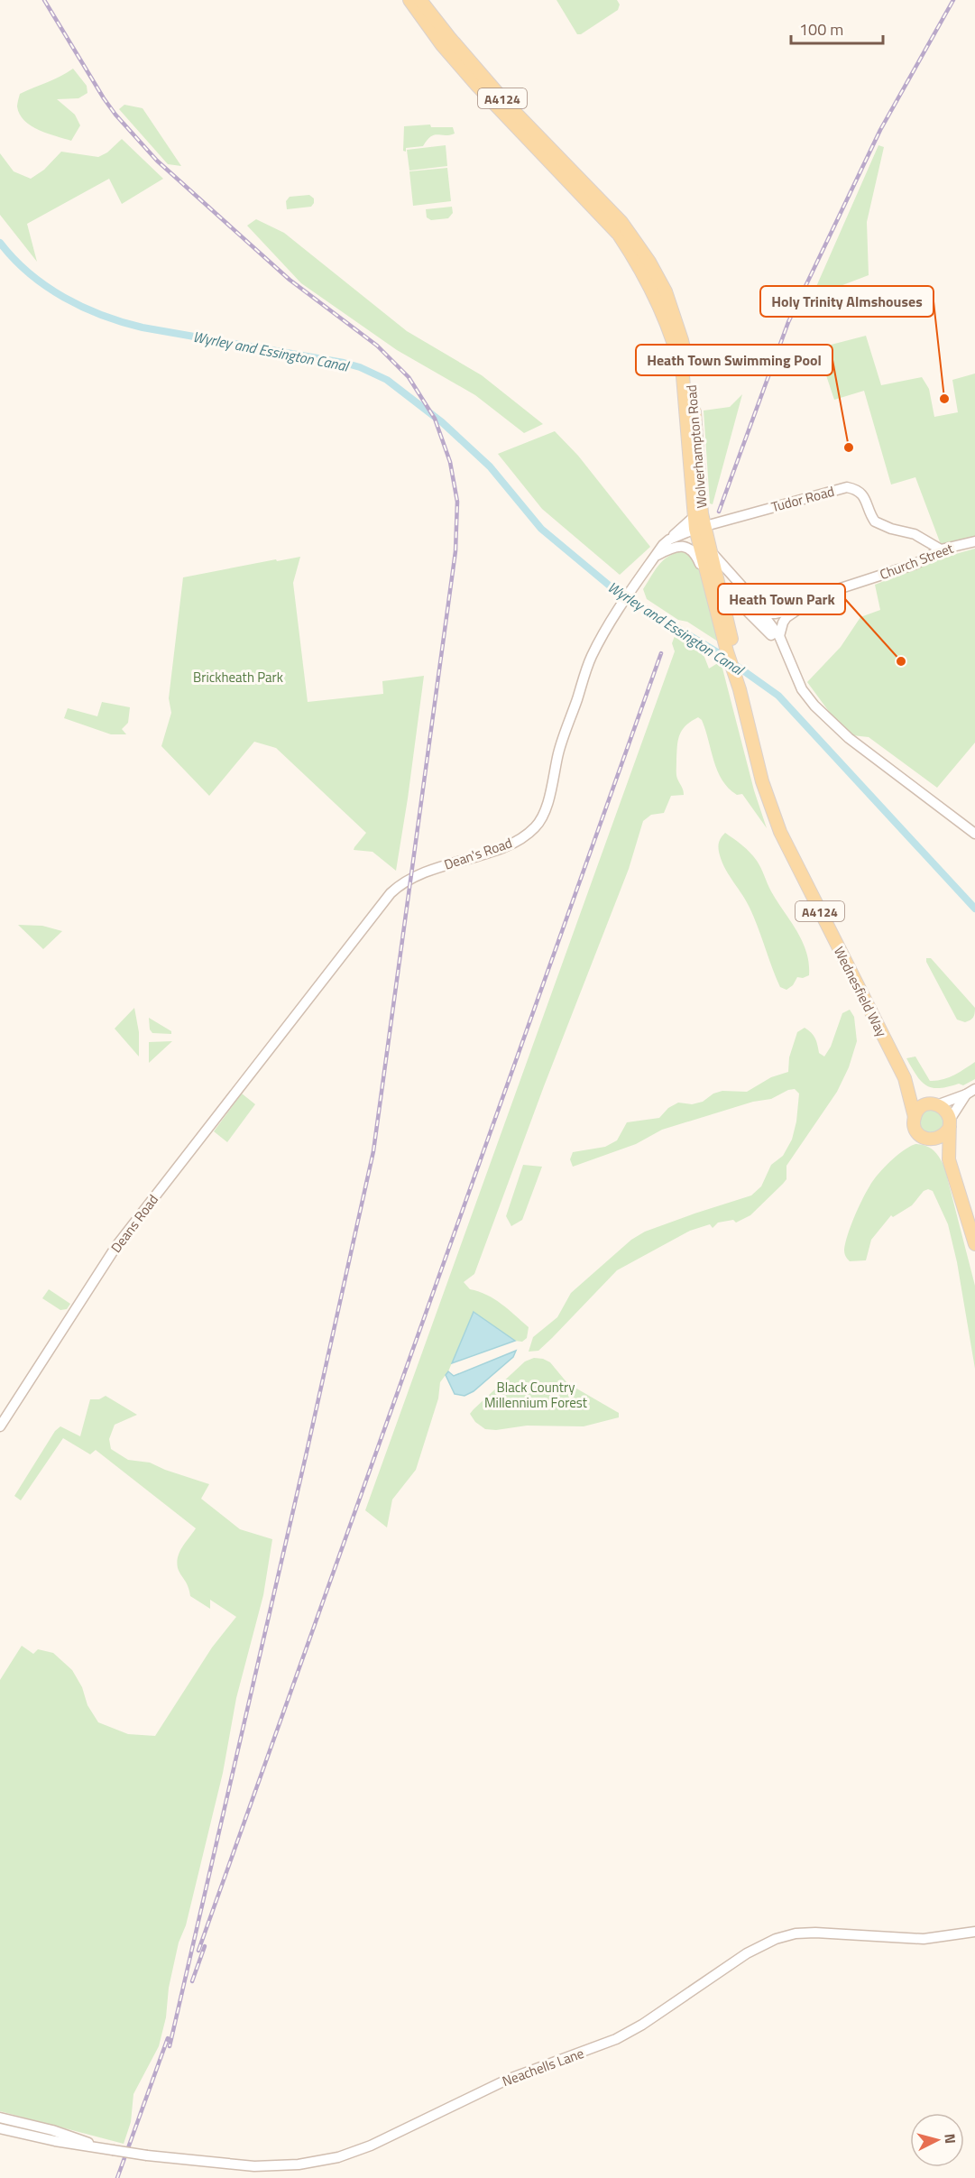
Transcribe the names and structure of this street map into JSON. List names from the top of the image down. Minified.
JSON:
{"streets":{"main road":["A4124","Wolverhampton Road","Wednesfield Way"],"street":["Tudor Road","Church Street","Dean's Road","Deans Road","Neachells Lane"]},"crossings":[["A4124","Wolverhampton Road"],["A4124","Tudor Road"],["A4124","Wednesfield Way"],["Wolverhampton Road","Tudor Road"],["Tudor Road","Church Street"],["Dean's Road","Deans Road"]],"water":["Wyrley and Essington Canal"],"parks":["Brickheath Park","Black Country Millennium Forest"],"places":["Holy Trinity Almshouses","Heath Town Swimming Pool","Heath Town Park"],"scale_bar":"100 m","north":"right"}
